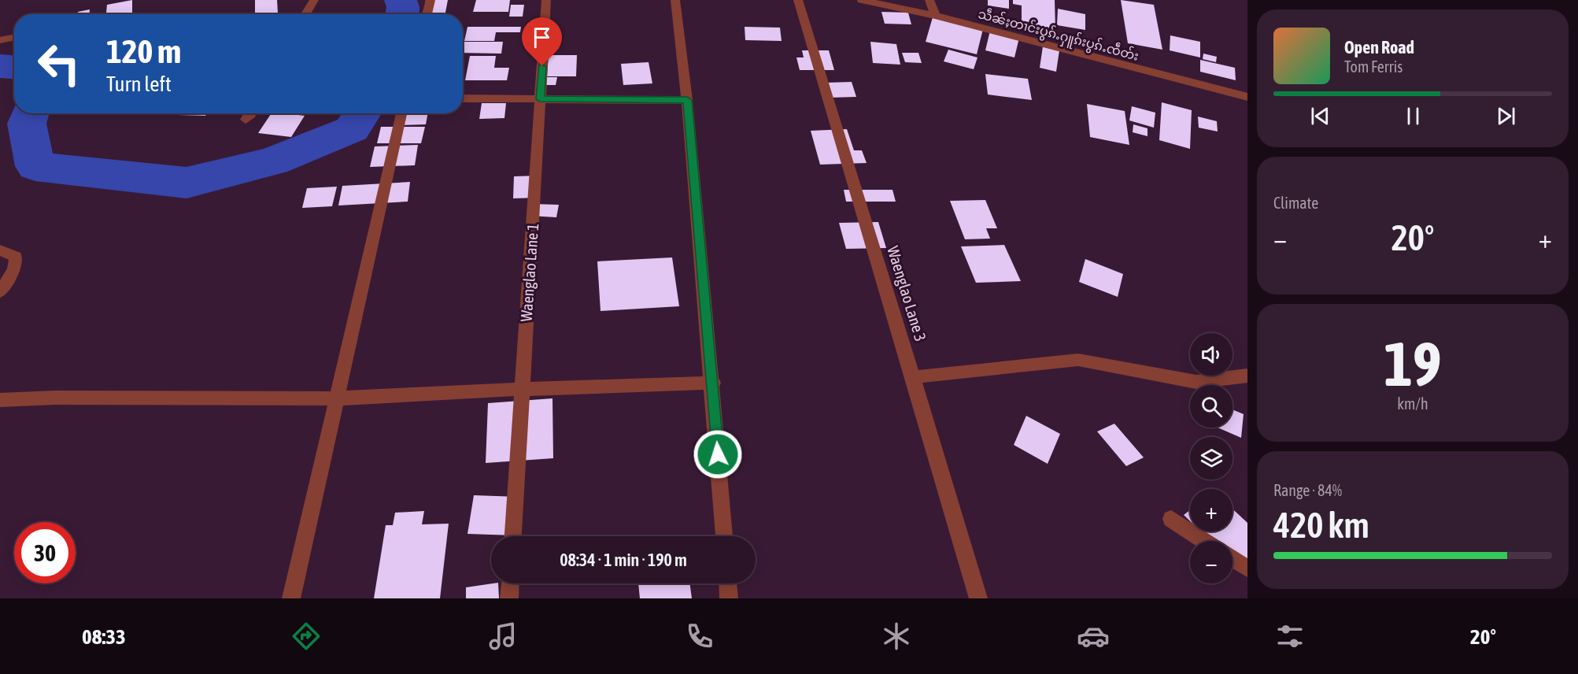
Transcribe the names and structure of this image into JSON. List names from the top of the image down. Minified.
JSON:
{"streets":{"street":["သဵၼ်ႈတၢင်းပွၵ်ႉႁူၵ်းပွၵ်ႉၸဵတ်း","Waenglao Lane 1","Waenglao Lane 3"]},"page":{"turn":["120 m","Turn left"],"song":["Open Road","Tom Ferris"],"tile":["Climate",["19","km/h"],["Range · 84%","420 km"]],"heat":["−","20°","+"],"map_buttons":["+","−"],"limit":"30","trip":"08:34 · 1 min · 190 m","tabs":["08:33","20°"]}}
